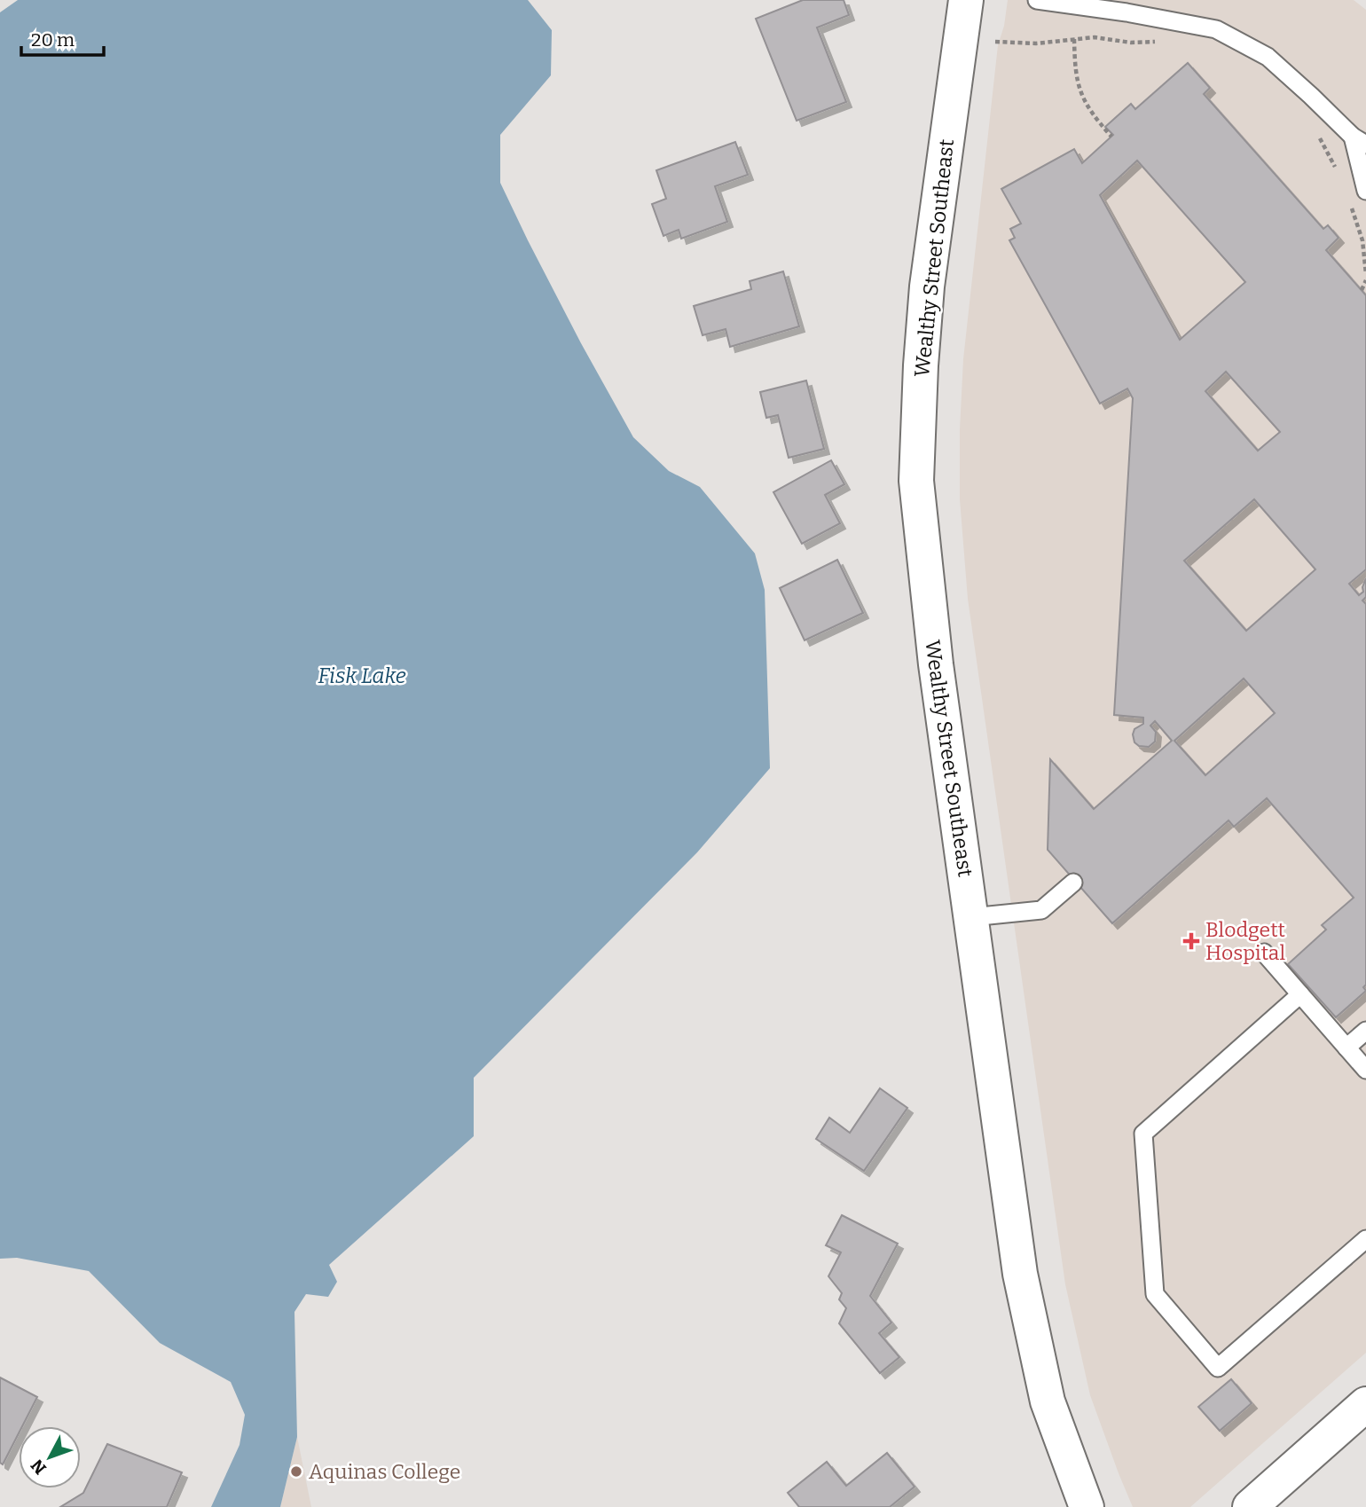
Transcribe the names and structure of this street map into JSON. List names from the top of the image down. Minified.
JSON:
{"streets":{"main road":["Wealthy Street Southeast"]},"water":["Fisk Lake"],"places":{"health":["Blodgett Hospital"],"other":["Aquinas College"]},"scale_bar":"20 m","north":"bottom left"}
